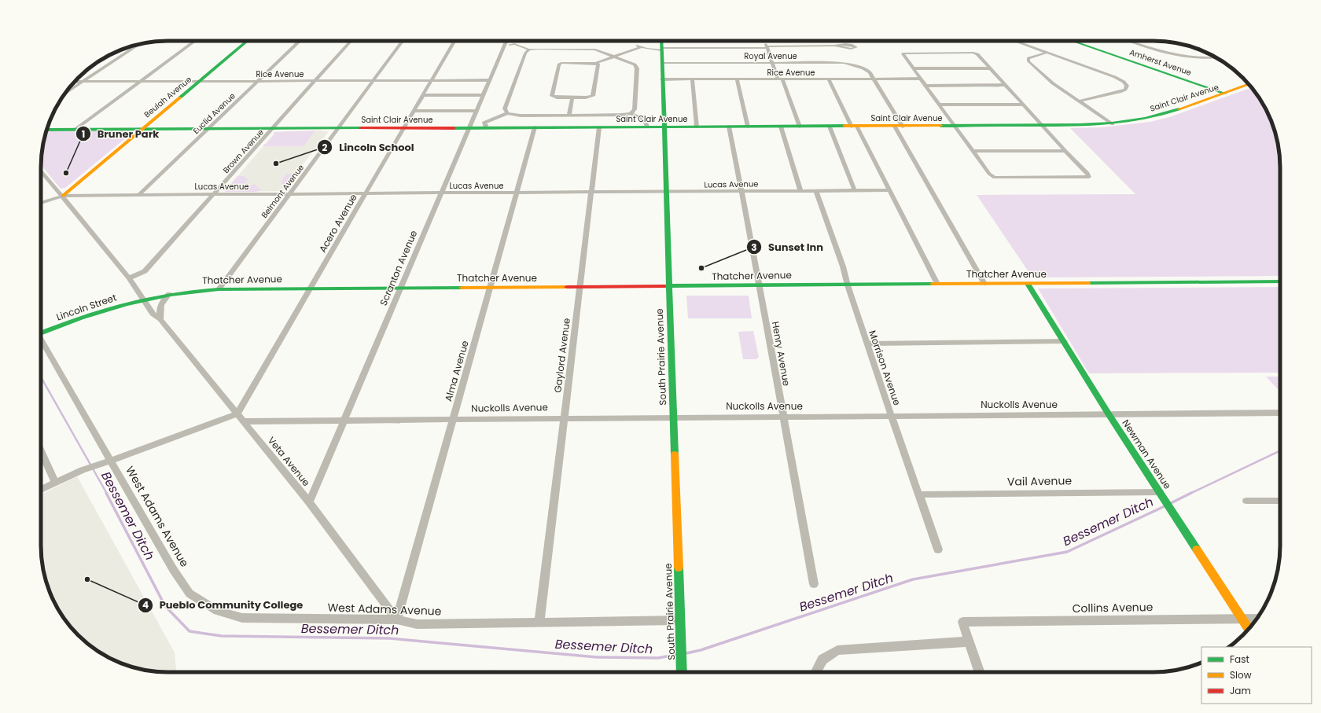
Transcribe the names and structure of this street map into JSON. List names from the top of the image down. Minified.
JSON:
{"streets":{"street":["Royal Avenue","Amherst Avenue","Rice Avenue","Beulah Avenue","Saint Clair Avenue","Euclid Avenue","Brown Avenue","Lucas Avenue","Belmont Avenue","Acero Avenue","Scranton Avenue","Thatcher Avenue","Lincoln Street","Henry Avenue","Gaylord Avenue","South Prairie Avenue","Morrison Avenue","Alma Avenue","Nuckolls Avenue","Newman Avenue","Veta Avenue","Vail Avenue","West Adams Avenue","Collins Avenue"]},"crossings":[["Royal Avenue","Rice Avenue"],["Royal Avenue","Saint Clair Avenue"],["Royal Avenue","South Prairie Avenue"],["Amherst Avenue","Saint Clair Avenue"],["Rice Avenue","Beulah Avenue"],["Rice Avenue","Euclid Avenue"],["Rice Avenue","Brown Avenue"],["Rice Avenue","Belmont Avenue"],["Rice Avenue","Acero Avenue"],["Rice Avenue","Scranton Avenue"],["Rice Avenue","South Prairie Avenue"],["Beulah Avenue","Saint Clair Avenue"],["Beulah Avenue","Lucas Avenue"],["Beulah Avenue","Veta Avenue"],["Saint Clair Avenue","Euclid Avenue"],["Saint Clair Avenue","Brown Avenue"],["Saint Clair Avenue","Belmont Avenue"],["Saint Clair Avenue","Acero Avenue"],["Saint Clair Avenue","Scranton Avenue"],["Saint Clair Avenue","Henry Avenue"],["Saint Clair Avenue","Gaylord Avenue"],["Saint Clair Avenue","South Prairie Avenue"],["Saint Clair Avenue","Alma Avenue"],["Euclid Avenue","Lucas Avenue"],["Brown Avenue","Lucas Avenue"],["Brown Avenue","Veta Avenue"],["Lucas Avenue","Belmont Avenue"],["Lucas Avenue","Acero Avenue"],["Lucas Avenue","Scranton Avenue"],["Lucas Avenue","Henry Avenue"],["Lucas Avenue","Gaylord Avenue"],["Lucas Avenue","South Prairie Avenue"],["Lucas Avenue","Morrison Avenue"],["Lucas Avenue","Alma Avenue"],["Lucas Avenue","Veta Avenue"],["Belmont Avenue","Thatcher Avenue"],["Acero Avenue","Thatcher Avenue"],["Acero Avenue","Veta Avenue"],["Scranton Avenue","Thatcher Avenue"],["Scranton Avenue","Nuckolls Avenue"],["Scranton Avenue","Veta Avenue"],["Thatcher Avenue","Lincoln Street"],["Thatcher Avenue","Henry Avenue"],["Thatcher Avenue","Gaylord Avenue"],["Thatcher Avenue","South Prairie Avenue"],["Thatcher Avenue","Morrison Avenue"],["Thatcher Avenue","Alma Avenue"],["Thatcher Avenue","Newman Avenue"],["Thatcher Avenue","Veta Avenue"],["Lincoln Street","Veta Avenue"],["Henry Avenue","Nuckolls Avenue"],["Gaylord Avenue","Nuckolls Avenue"],["Gaylord Avenue","West Adams Avenue"],["South Prairie Avenue","Nuckolls Avenue"],["South Prairie Avenue","West Adams Avenue"],["Morrison Avenue","Nuckolls Avenue"],["Morrison Avenue","Vail Avenue"],["Alma Avenue","Nuckolls Avenue"],["Alma Avenue","Veta Avenue"],["Alma Avenue","West Adams Avenue"],["Nuckolls Avenue","Newman Avenue"],["Nuckolls Avenue","Veta Avenue"],["Newman Avenue","Vail Avenue"],["Newman Avenue","Collins Avenue"],["Veta Avenue","West Adams Avenue"]],"water":["Bessemer Ditch"],"places":["Lincoln School","Bruner Park","Sunset Inn","Pueblo Community College"],"legend":["Fast","Slow","Jam"]}
